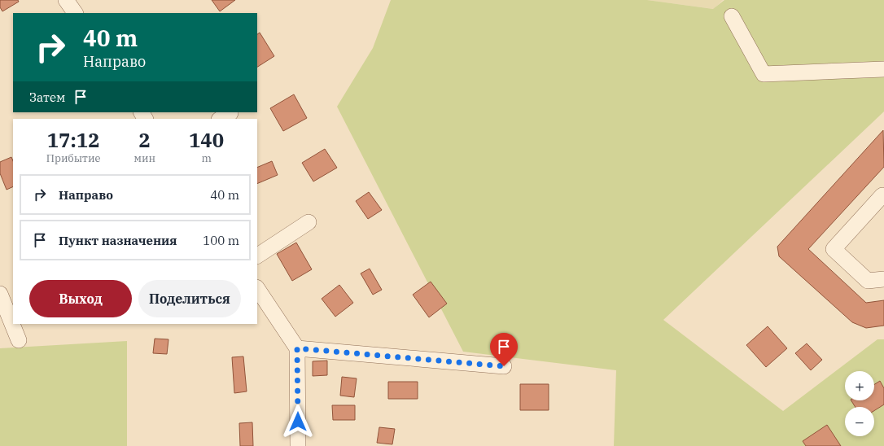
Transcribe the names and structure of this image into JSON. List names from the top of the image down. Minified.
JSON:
{"page":{"turn":["40 m","Направо"],"then":"Затем","eta":["17:12","Прибытие","2","мин","140","m"],"list":[{"name":"Направо","value":"40 m"},{"name":"Пункт назначения","value":"100 m"}],"buttons":["Выход","Поделиться"],"map_buttons":["+","−"]}}
